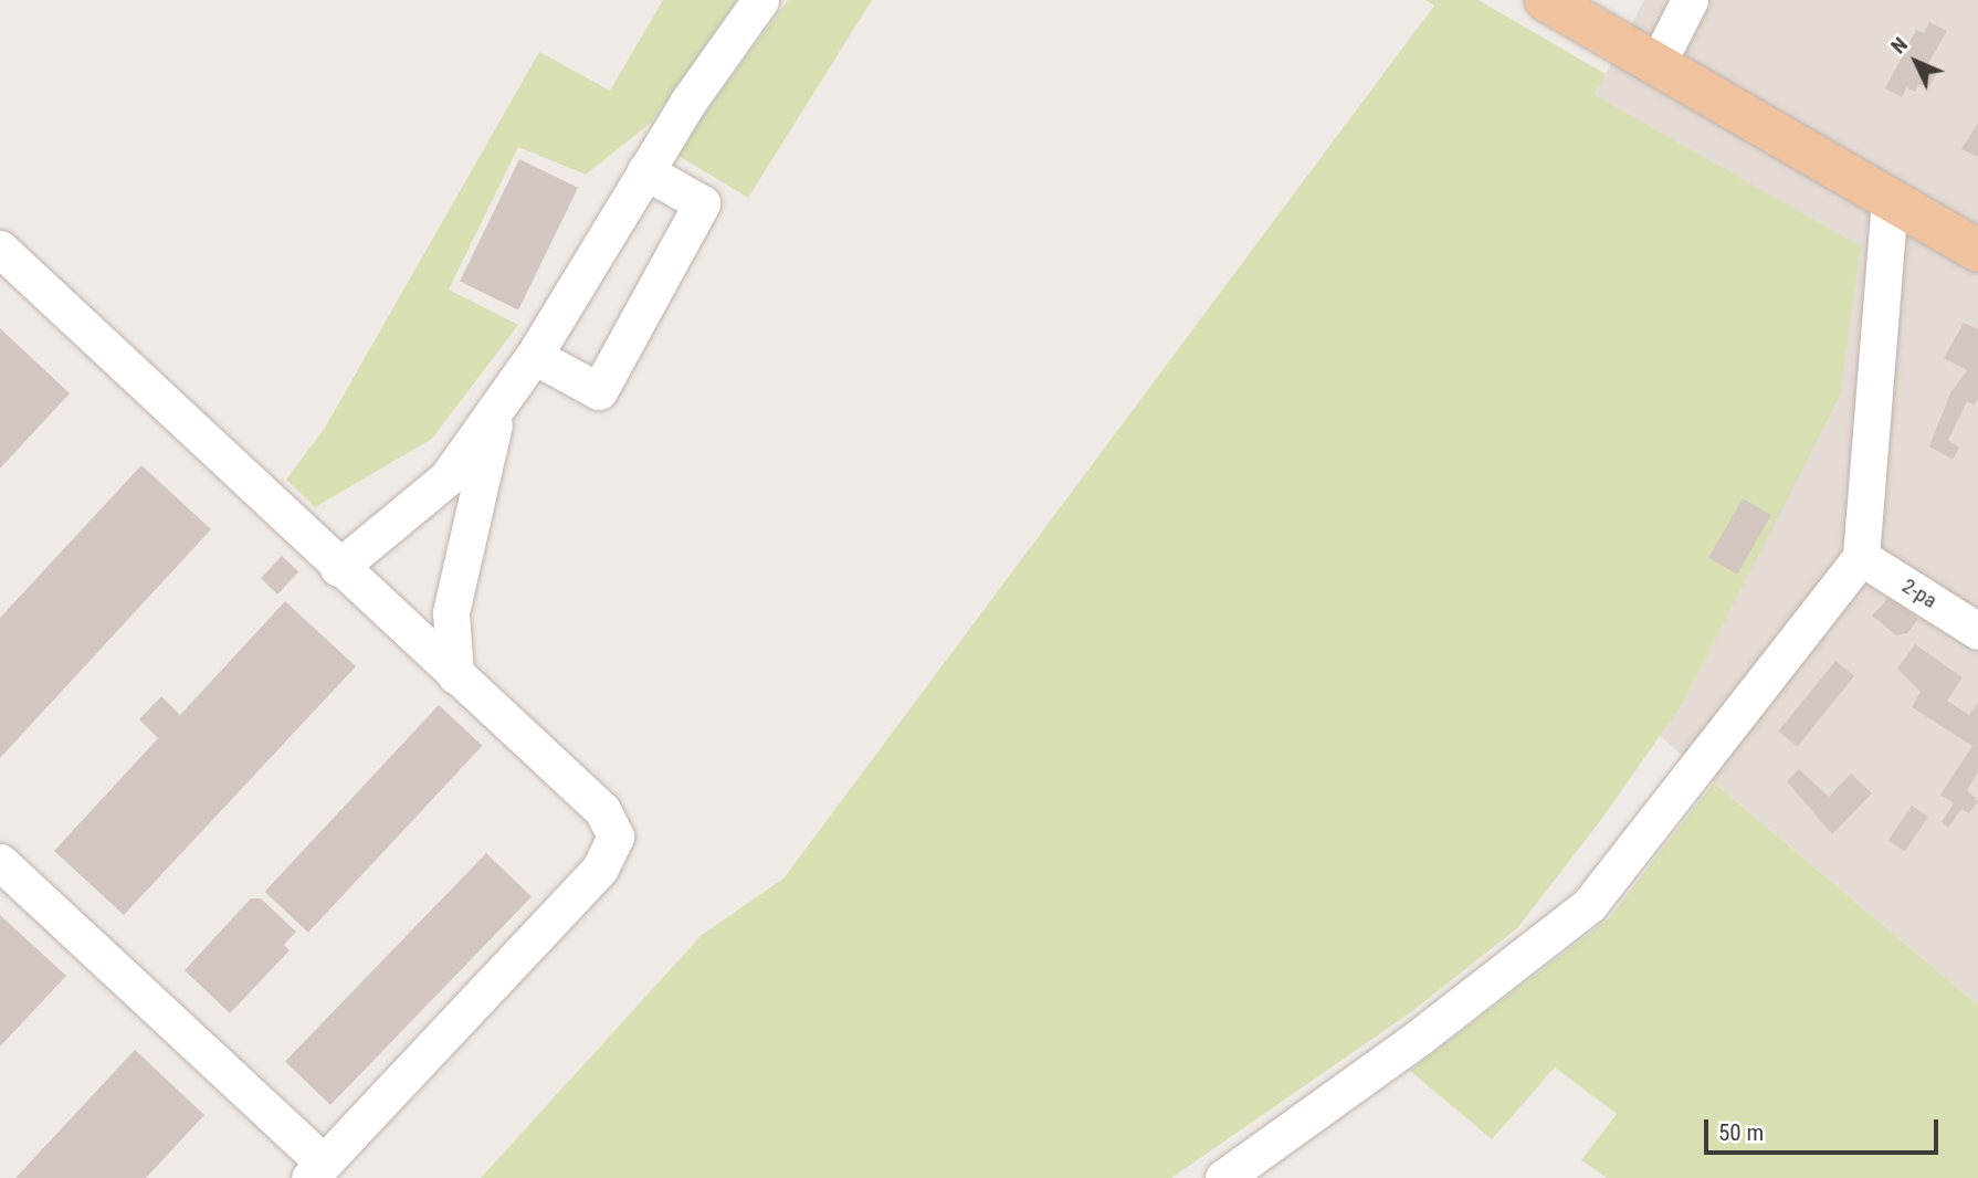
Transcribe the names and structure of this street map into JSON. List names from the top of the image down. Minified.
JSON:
{"streets":{"street":["2-ра"]},"scale_bar":"50 m","north":"top left"}
